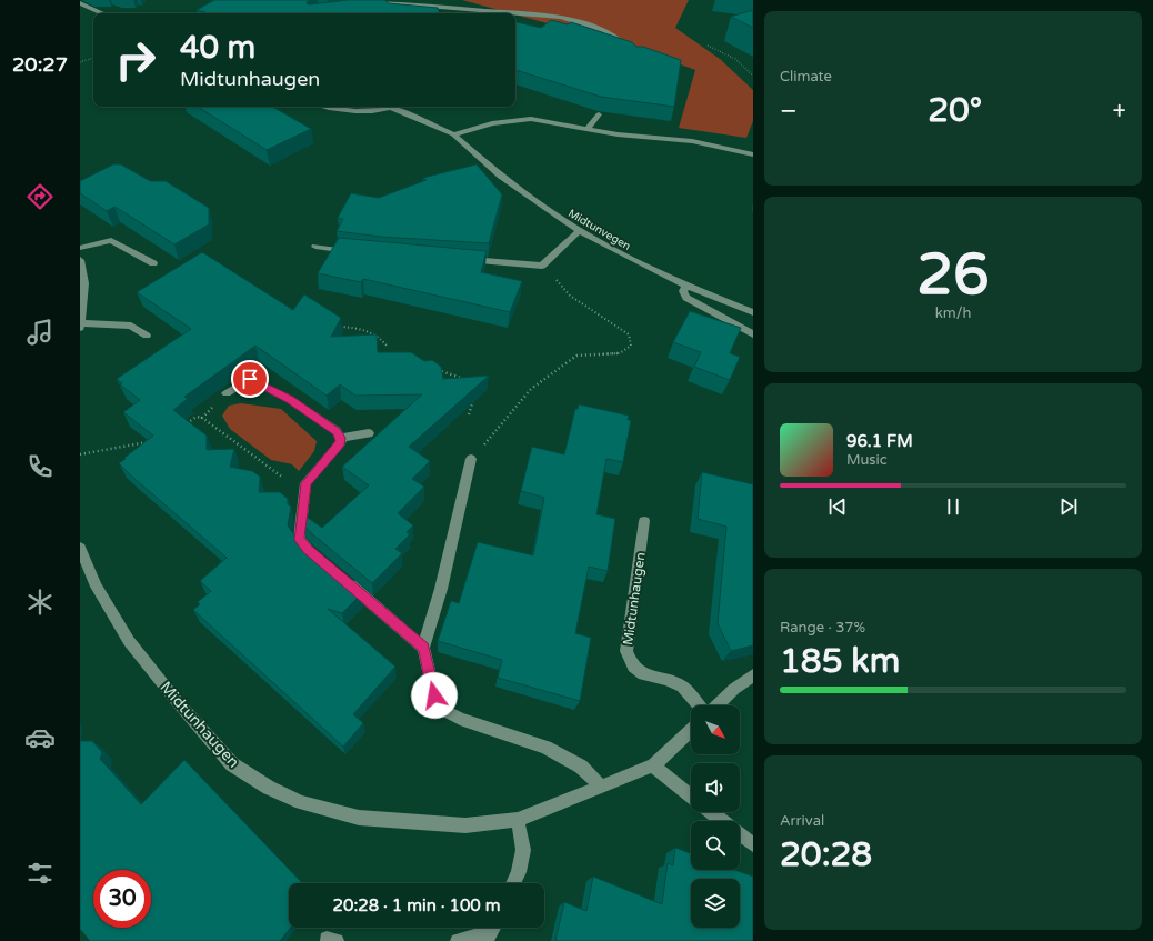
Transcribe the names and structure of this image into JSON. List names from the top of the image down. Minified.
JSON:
{"streets":{"street":["Midtunvegen","Midtunhaugen"]},"north":"bottom right","page":{"tabs":"20:27","tile":["Climate",["26","km/h"],["Range · 37%","185 km"],["Arrival","20:28"]],"turn":["40 m","Midtunhaugen"],"heat":["−","20°","+"],"song":["96.1 FM","Music"],"limit":"30","trip":"20:28 · 1 min · 100 m"}}
